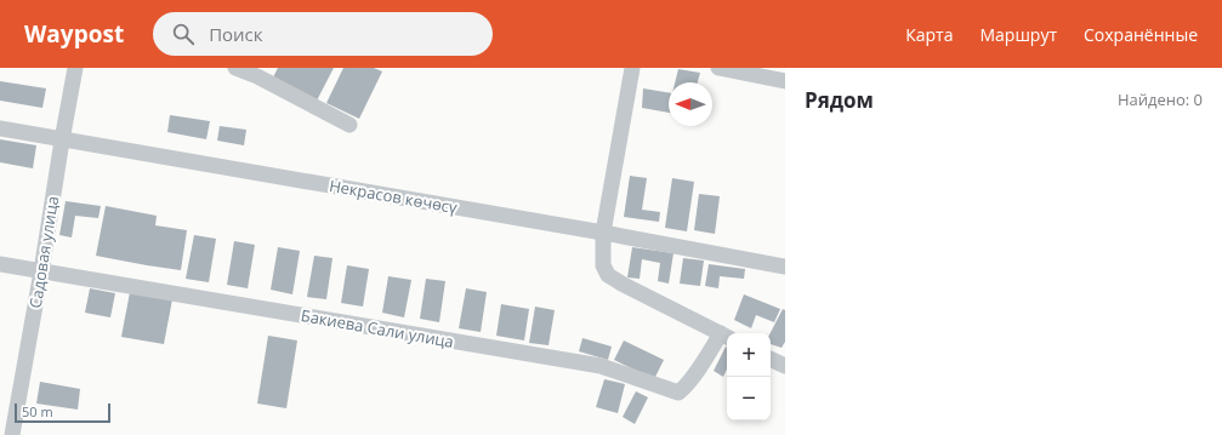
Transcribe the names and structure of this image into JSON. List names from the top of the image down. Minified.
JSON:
{"streets":{"street":["Некрасов көчөсү","Садовая улица","Бакиева Сали улица"]},"crossings":[["Некрасов көчөсү","Садовая улица"],["Садовая улица","Бакиева Сали улица"]],"scale_bar":"50 m","north":"left","page":{"header":"Waypost","search":"Поиск","nav":["Карта","Маршрут","Сохранённые"],"heading":["Рядом","Найдено: 0"],"map_buttons":["+","−"],"scale":"50 m"}}
